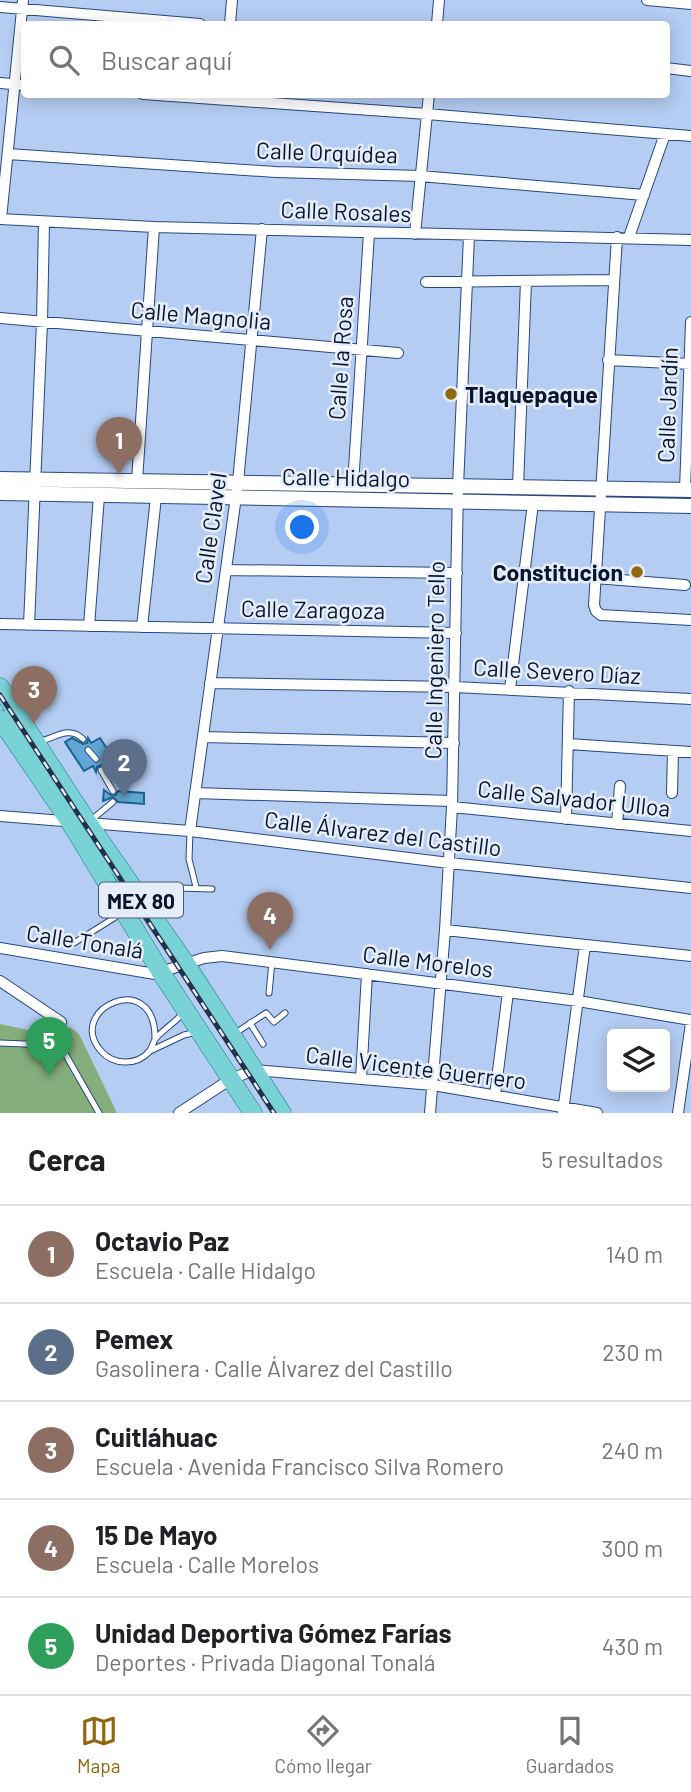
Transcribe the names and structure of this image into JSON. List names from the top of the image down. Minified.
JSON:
{"streets":{"main road":["MEX 80"],"street":["Calle Orquídea","Calle Rosales","Calle Magnolia","Calle la Rosa","Calle Jardín","Calle Hidalgo","Calle Clavel","Calle Zaragoza","Calle Ingeniero Tello","Calle Severo Díaz","Calle Salvador Ulloa","Calle Álvarez del Castillo","Calle Tonalá","Calle Morelos","Calle Vicente Guerrero"]},"crossings":[["Calle Rosales","Calle la Rosa"],["Calle Rosales","Calle Clavel"],["Calle Rosales","Calle Ingeniero Tello"],["Calle Magnolia","Calle la Rosa"],["Calle Magnolia","Calle Clavel"],["Calle la Rosa","Calle Hidalgo"],["Calle Jardín","Calle Hidalgo"],["Calle Hidalgo","Calle Clavel"],["Calle Hidalgo","Calle Ingeniero Tello"],["Calle Clavel","Calle Zaragoza"],["Calle Clavel","Calle Severo Díaz"],["Calle Clavel","Calle Salvador Ulloa"],["Calle Clavel","Calle Álvarez del Castillo"],["Calle Zaragoza","Calle Ingeniero Tello"],["Calle Ingeniero Tello","Calle Severo Díaz"],["Calle Ingeniero Tello","Calle Salvador Ulloa"],["Calle Ingeniero Tello","Calle Álvarez del Castillo"],["Calle Ingeniero Tello","Calle Morelos"],["Calle Ingeniero Tello","Calle Vicente Guerrero"],["Calle Álvarez del Castillo","MEX 80"],["MEX 80","Calle Tonalá"],["MEX 80","Calle Morelos"],["MEX 80","Calle Vicente Guerrero"],["Calle Tonalá","Calle Morelos"]],"places":["Tlaquepaque","Constitucion"],"page":{"search":"Buscar aquí","pins":["1","3","2","4","5"],"heading":["Cerca","5 resultados"],"list":[{"mark":"1","name":"Octavio Paz","note":"Escuela · Calle Hidalgo","value":"140 m"},{"mark":"2","name":"Pemex","note":"Gasolinera · Calle Álvarez del Castillo","value":"230 m"},{"mark":"3","name":"Cuitláhuac","note":"Escuela · Avenida Francisco Silva Romero","value":"240 m"},{"mark":"4","name":"15 De Mayo","note":"Escuela · Calle Morelos","value":"300 m"},{"mark":"5","name":"Unidad Deportiva Gómez Farías","note":"Deportes · Privada Diagonal Tonalá","value":"430 m"}],"nav":["Mapa","Cómo llegar","Guardados"]}}
